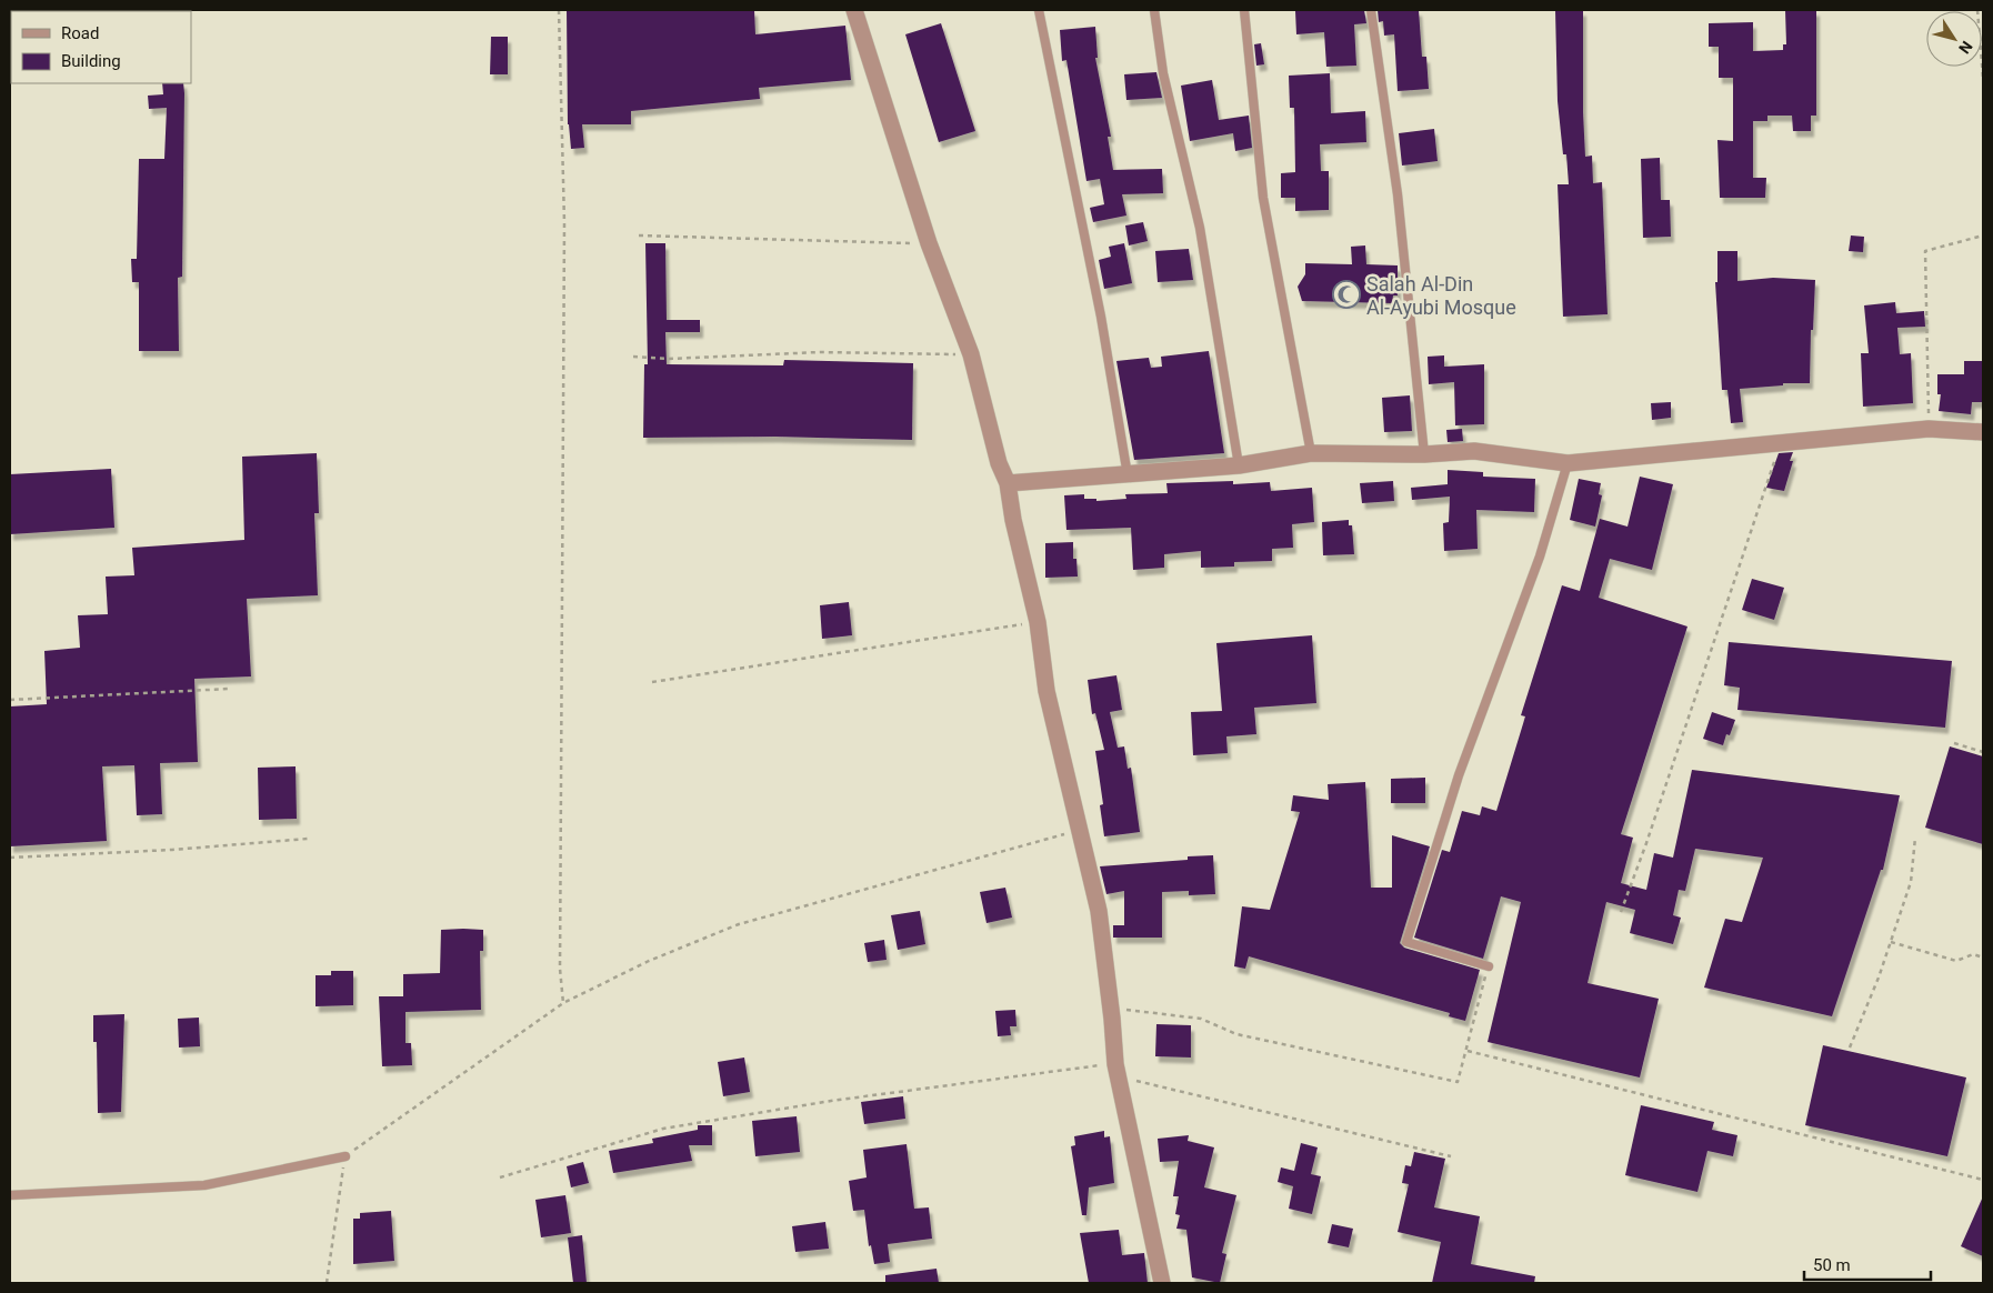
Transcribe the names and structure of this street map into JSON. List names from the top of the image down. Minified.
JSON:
{"places":{"mosque":["Salah Al-Din Al-Ayubi Mosque"]},"legend":["Road","Building"],"scale_bar":"50 m","north":"bottom right"}
